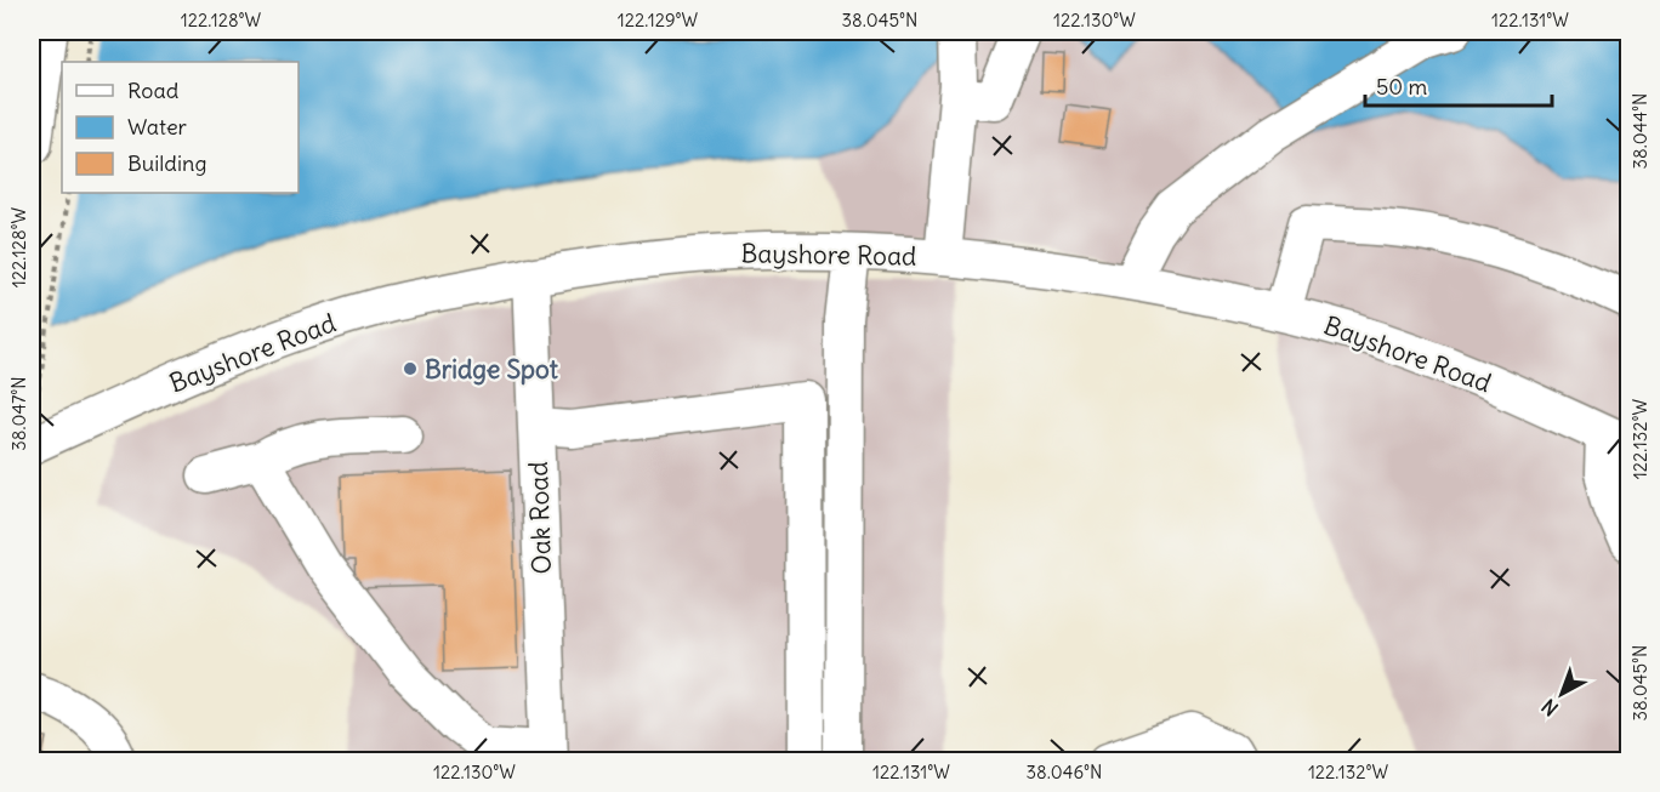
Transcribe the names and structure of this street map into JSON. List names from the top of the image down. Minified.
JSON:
{"streets":{"street":["Bayshore Road","Oak Road"]},"crossings":[["Bayshore Road","Oak Road"]],"places":["Bridge Spot"],"legend":["Road","Water","Building"],"scale_bar":"50 m","north":"bottom left","coordinates":["122.128°W","122.129°W","38.045°N","122.130°W","122.131°W","38.044°N","38.047°N","122.132°W","38.046°N"]}
